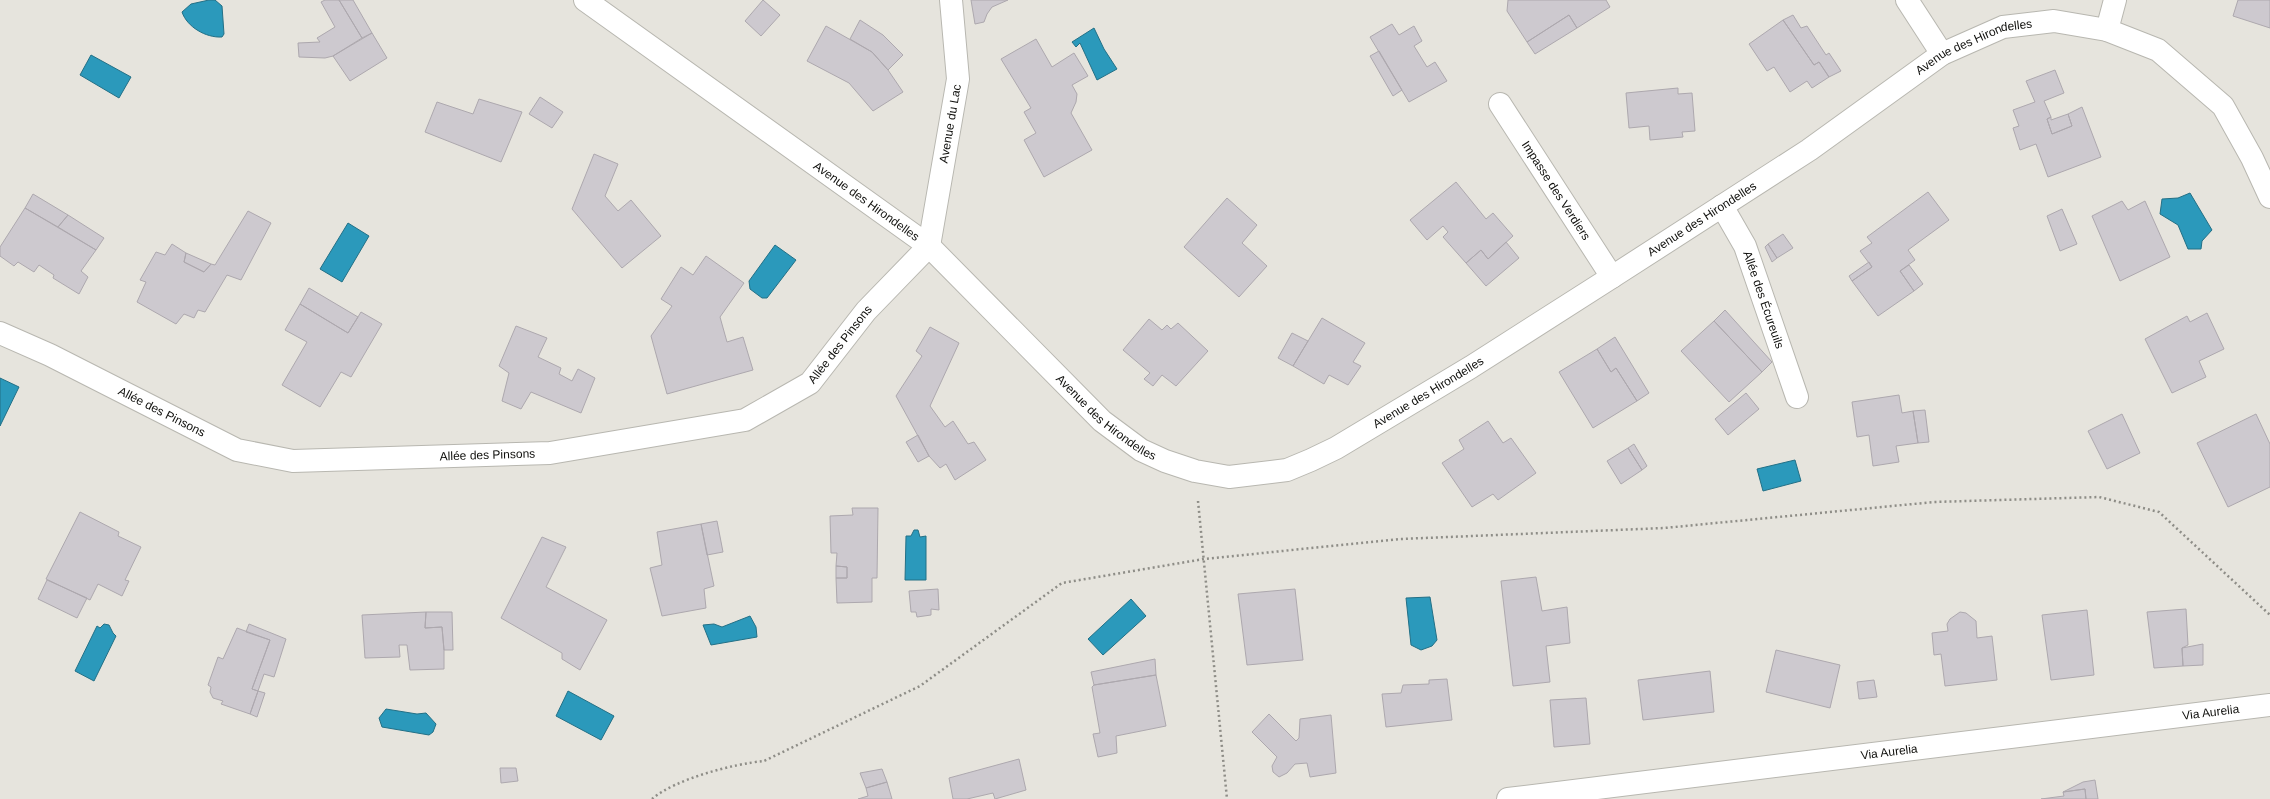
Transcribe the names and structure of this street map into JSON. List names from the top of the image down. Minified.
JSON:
{"streets":{"street":["Avenue des Hirondelles","Avenue du Lac","Impasse des Verdiers","Allée des Écureuils","Allée des Pinsons","Via Aurelia"]},"crossings":[["Avenue des Hirondelles","Avenue du Lac"],["Avenue des Hirondelles","Impasse des Verdiers"],["Avenue des Hirondelles","Allée des Écureuils"],["Avenue des Hirondelles","Allée des Pinsons"],["Avenue du Lac","Allée des Pinsons"]]}
